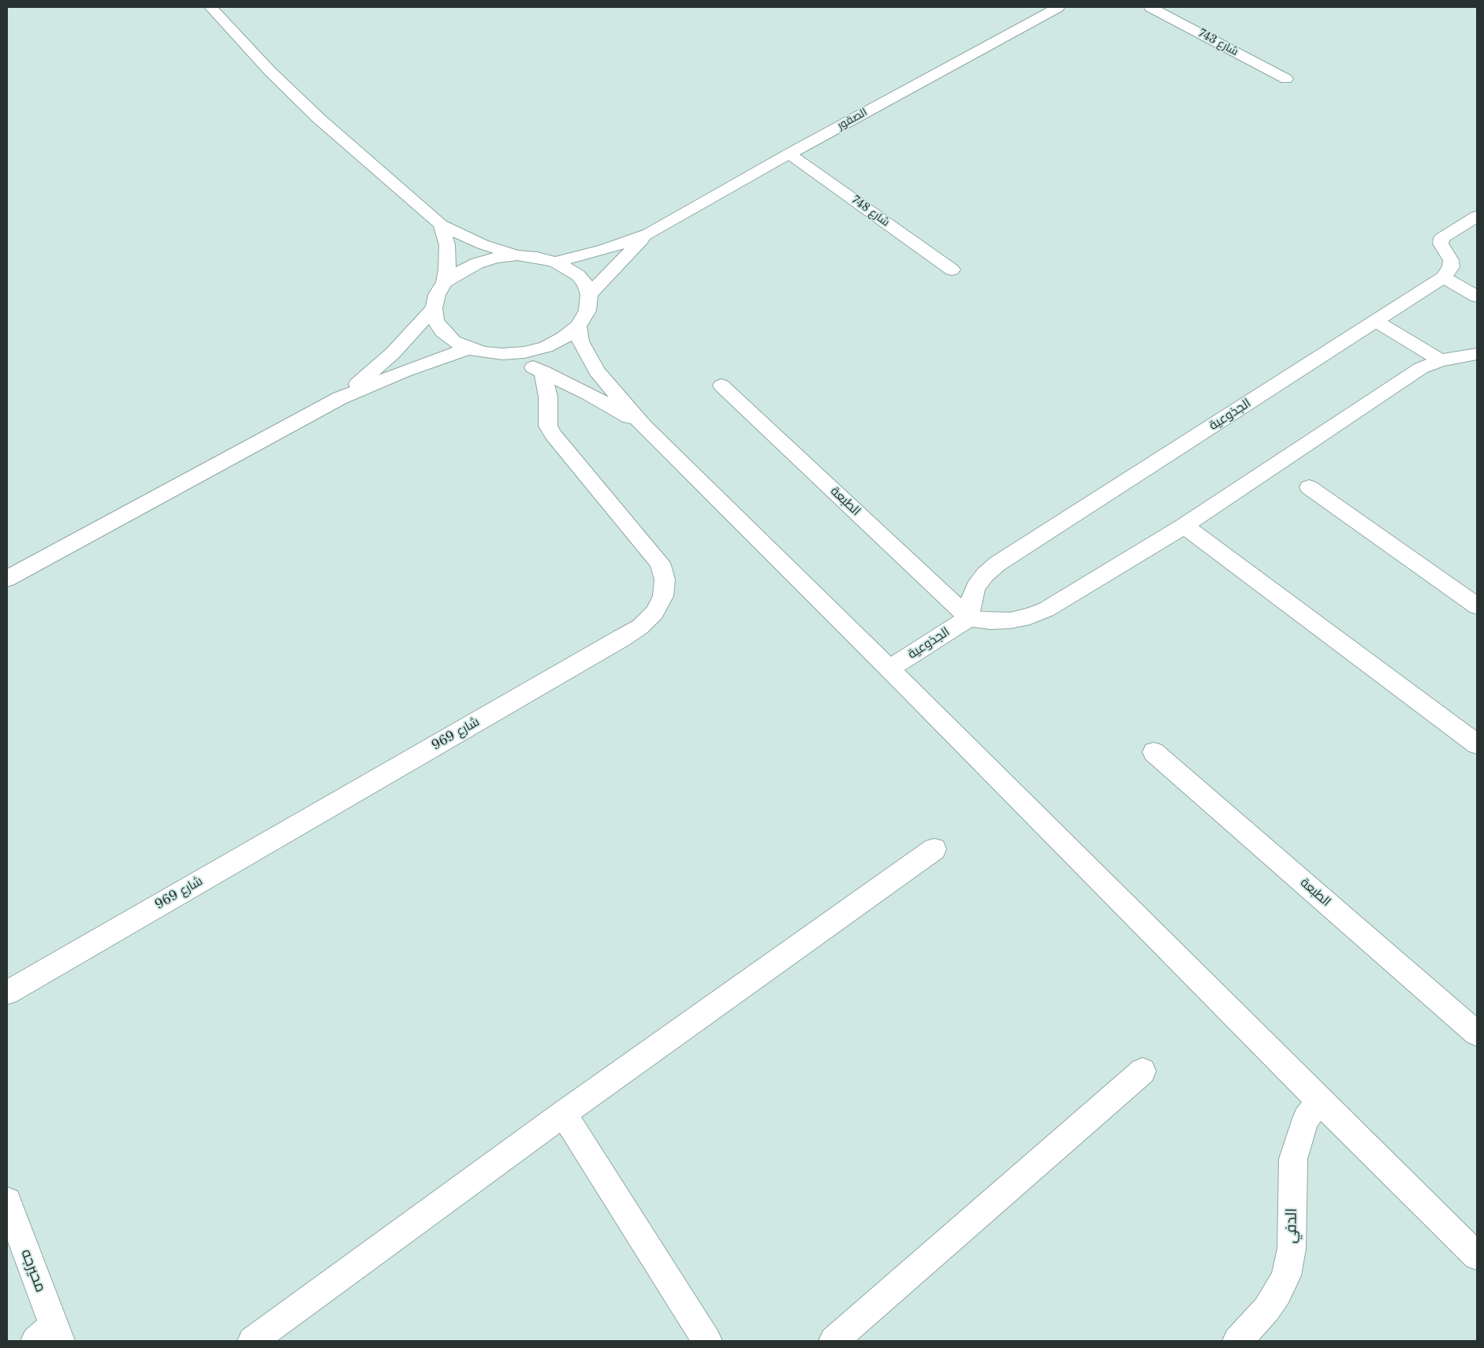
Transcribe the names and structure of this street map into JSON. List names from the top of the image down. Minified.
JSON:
{"streets":{"street":["شارع 743","الصقور","شارع 748","الجذوعية","الطبعة","شارع 969","الدفي","محيرجه"]},"crossings":[["الصقور","شارع 748"],["الجذوعية","الطبعة"]]}
